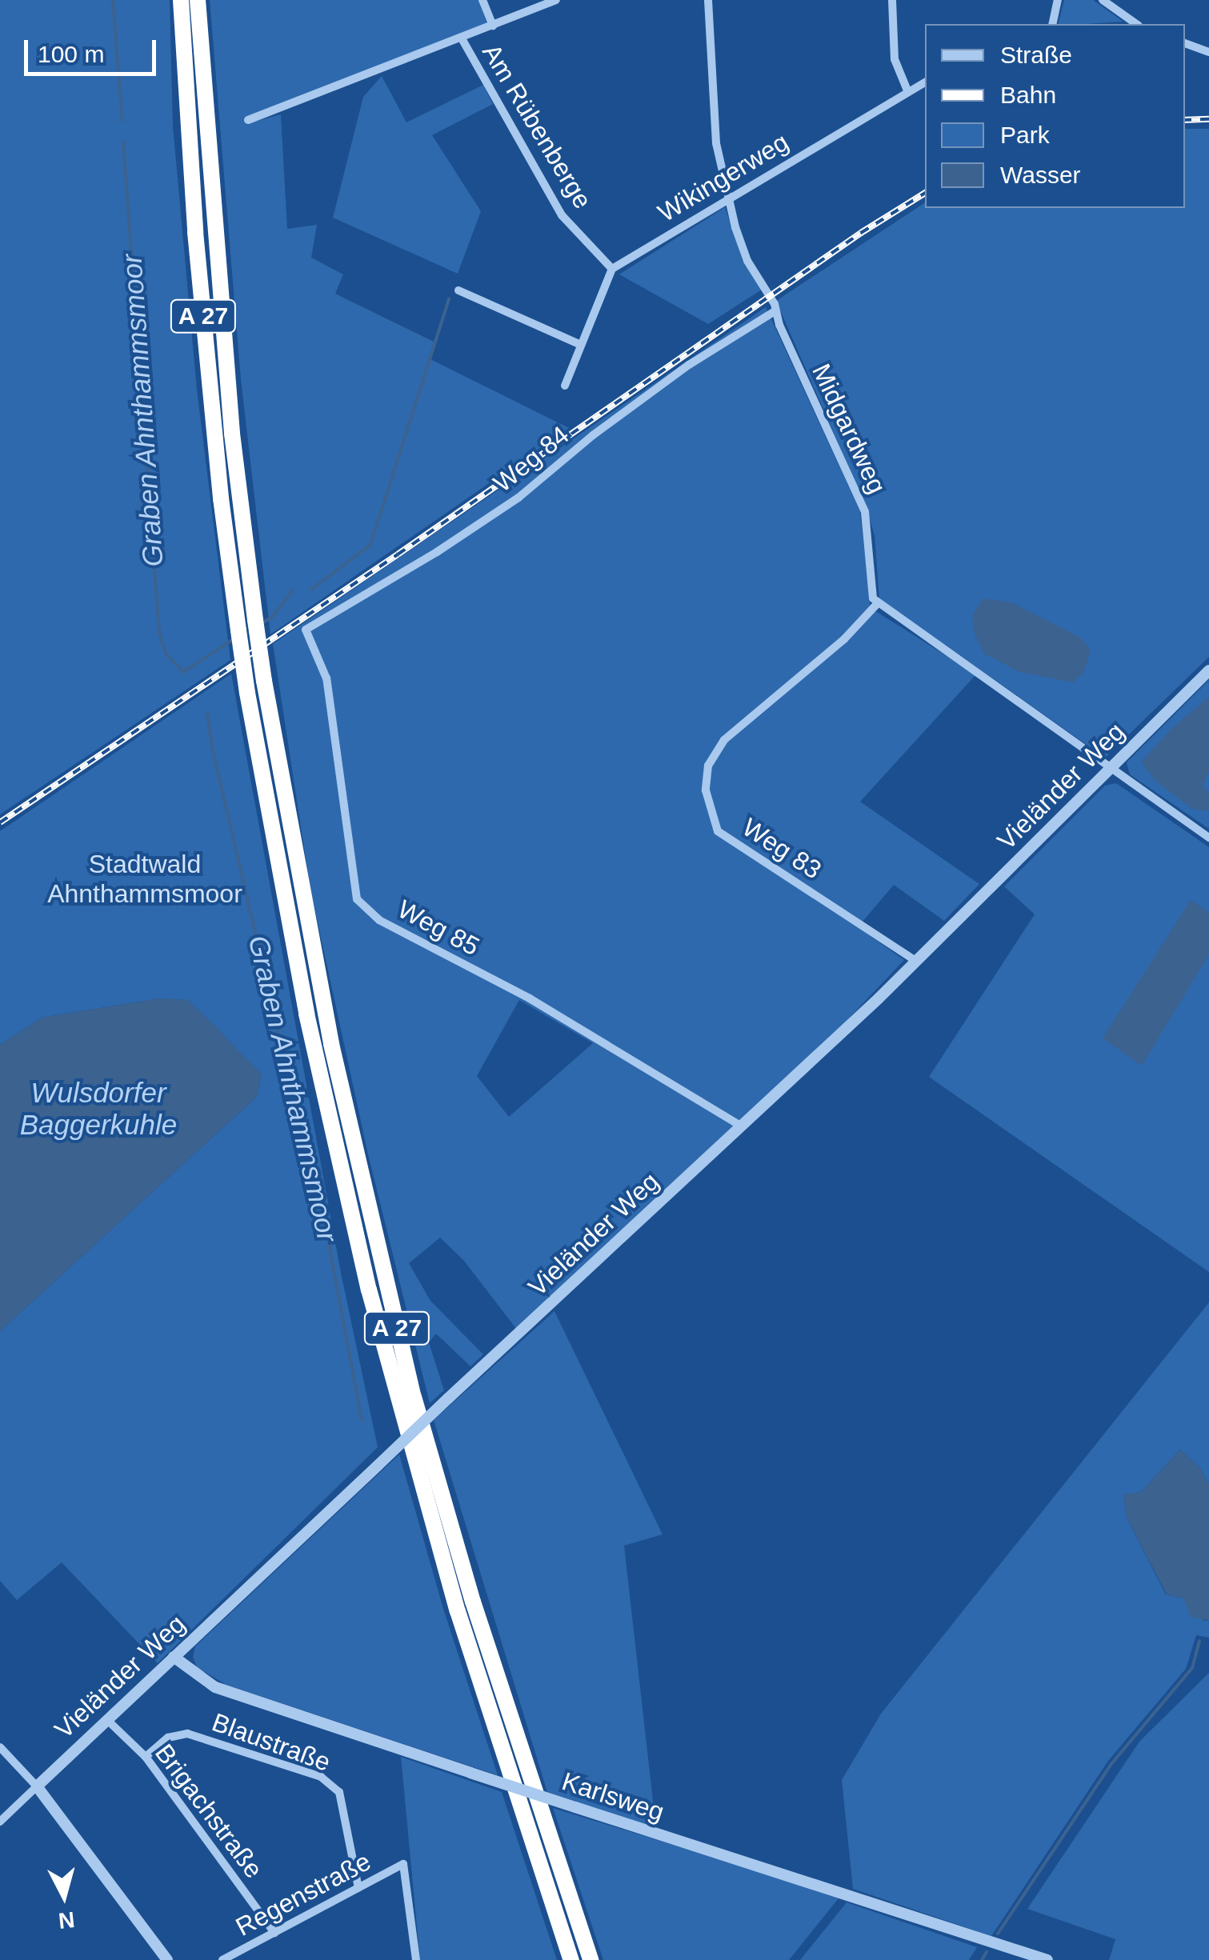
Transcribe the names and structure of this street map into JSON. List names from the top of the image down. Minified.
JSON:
{"streets":{"highway":["A 27"],"street":["Am Rübenberge","Wikingerweg","Midgardweg","Weg 84","Vieländer Weg","Weg 83","Weg 85","Blaustraße","Karlsweg","Brigachstraße","Regenstraße"]},"crossings":[["Am Rübenberge","Wikingerweg"],["Wikingerweg","Midgardweg"],["Midgardweg","Weg 84"],["Midgardweg","Weg 83"],["Weg 84","Weg 85"],["Vieländer Weg","Weg 83"],["Vieländer Weg","Weg 85"],["Vieländer Weg","Karlsweg"],["Vieländer Weg","Brigachstraße"],["Blaustraße","Brigachstraße"],["Blaustraße","Regenstraße"],["Brigachstraße","Regenstraße"]],"water":["Graben Ahnthammsmoor","Wulsdorfer Baggerkuhle"],"parks":["Stadtwald Ahnthammsmoor"],"legend":["Straße","Bahn","Park","Wasser"],"scale_bar":"100 m","north":"bottom"}
